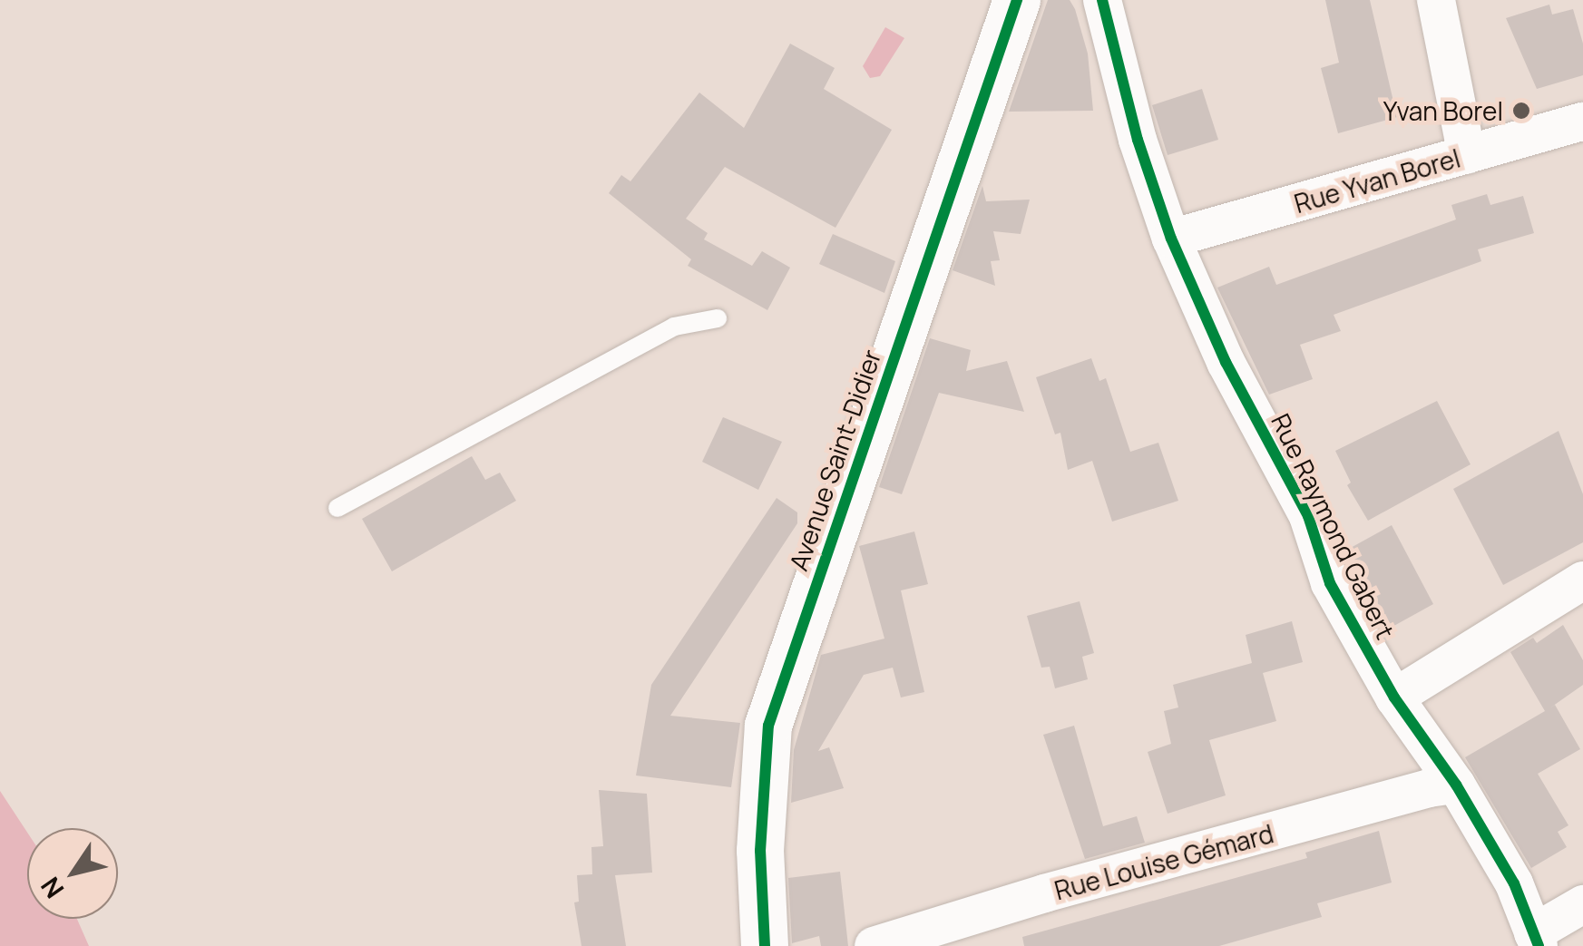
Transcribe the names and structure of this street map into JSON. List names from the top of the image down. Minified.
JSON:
{"streets":{"street":["Rue Yvan Borel","Avenue Saint-Didier","Rue Raymond Gabert","Rue Louise Gémard"]},"crossings":[["Rue Yvan Borel","Rue Raymond Gabert"],["Rue Raymond Gabert","Rue Louise Gémard"]],"places":["Yvan Borel"],"north":"bottom left"}
